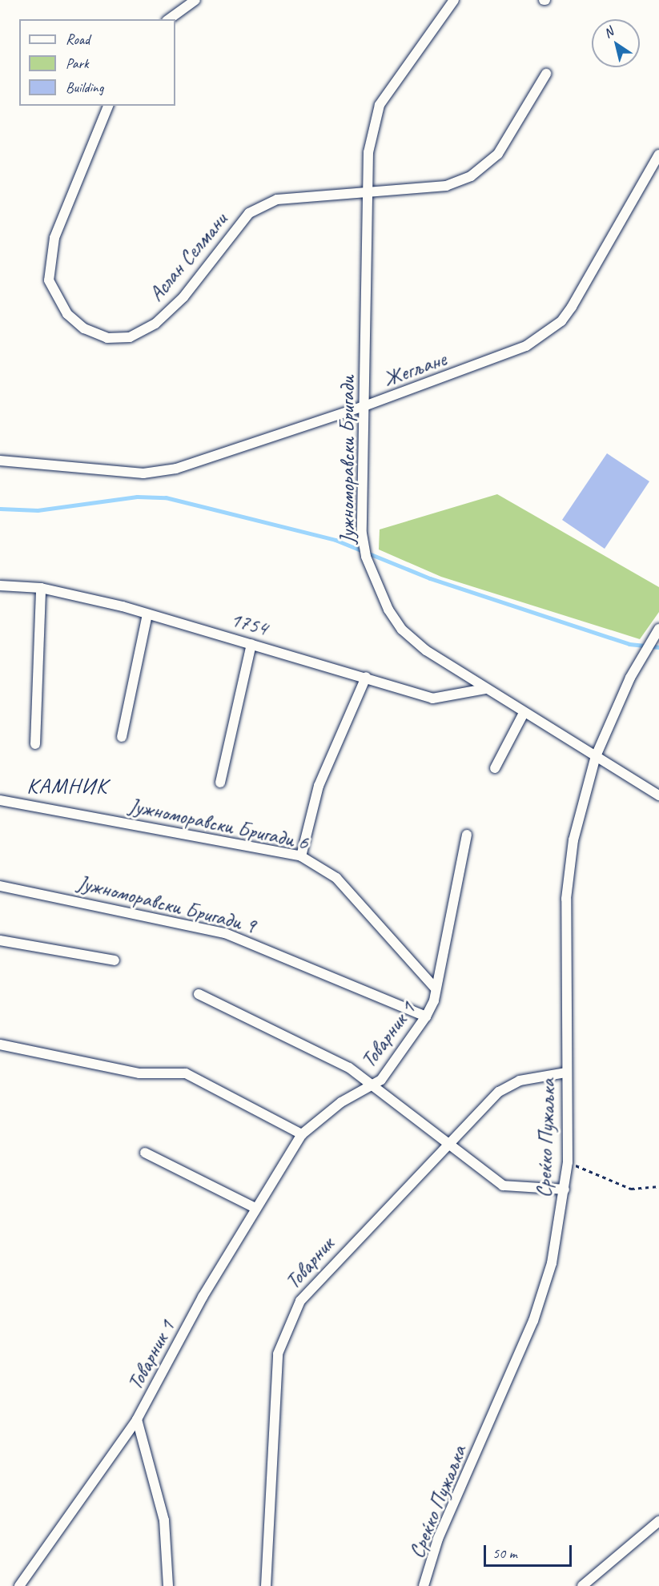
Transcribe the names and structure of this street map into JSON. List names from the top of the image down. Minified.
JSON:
{"streets":{"street":["Аслан Селмани","Жегљане","Јужноморавски Бригади","1754","Јужноморавски Бригади 6","Јужноморавски Бригади 9","Товарник 1","Среќко Пужаљка","Товарник"]},"crossings":[["Аслан Селмани","Јужноморавски Бригади"],["Жегљане","Јужноморавски Бригади"],["Јужноморавски Бригади","1754"],["Јужноморавски Бригади","Среќко Пужаљка"],["Јужноморавски Бригади 6","Товарник 1"],["Јужноморавски Бригади 9","Товарник 1"],["Среќко Пужаљка","Товарник"]],"districts":["КАМНИК"],"legend":["Road","Park","Building"],"scale_bar":"50 m","north":"top left"}
